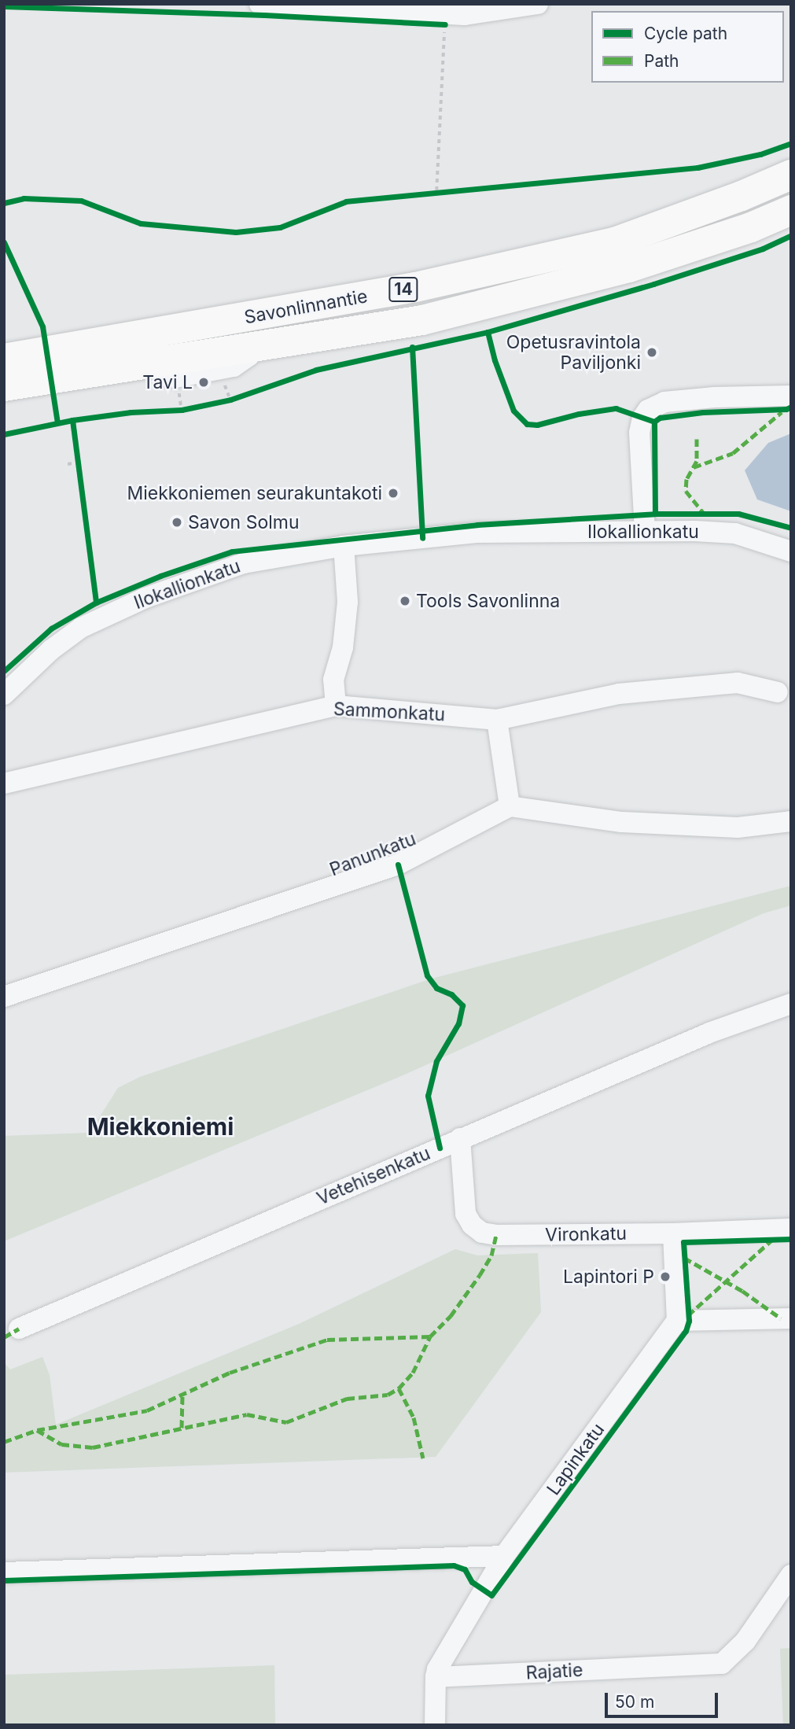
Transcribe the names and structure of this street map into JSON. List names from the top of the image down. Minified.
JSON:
{"streets":{"highway":["14","Savonlinnantie"],"street":["Ilokallionkatu","Sammonkatu","Panunkatu","Vetehisenkatu","Vironkatu","Lapinkatu","Rajatie"]},"crossings":[["Vetehisenkatu","Vironkatu"],["Lapinkatu","Rajatie"]],"districts":["Miekkoniemi"],"places":["Opetusravintola Paviljonki","Tavi L","Miekkoniemen seurakuntakoti","Savon Solmu","Tools Savonlinna","Lapintori P"],"legend":["Cycle path","Path"],"scale_bar":"50 m"}
